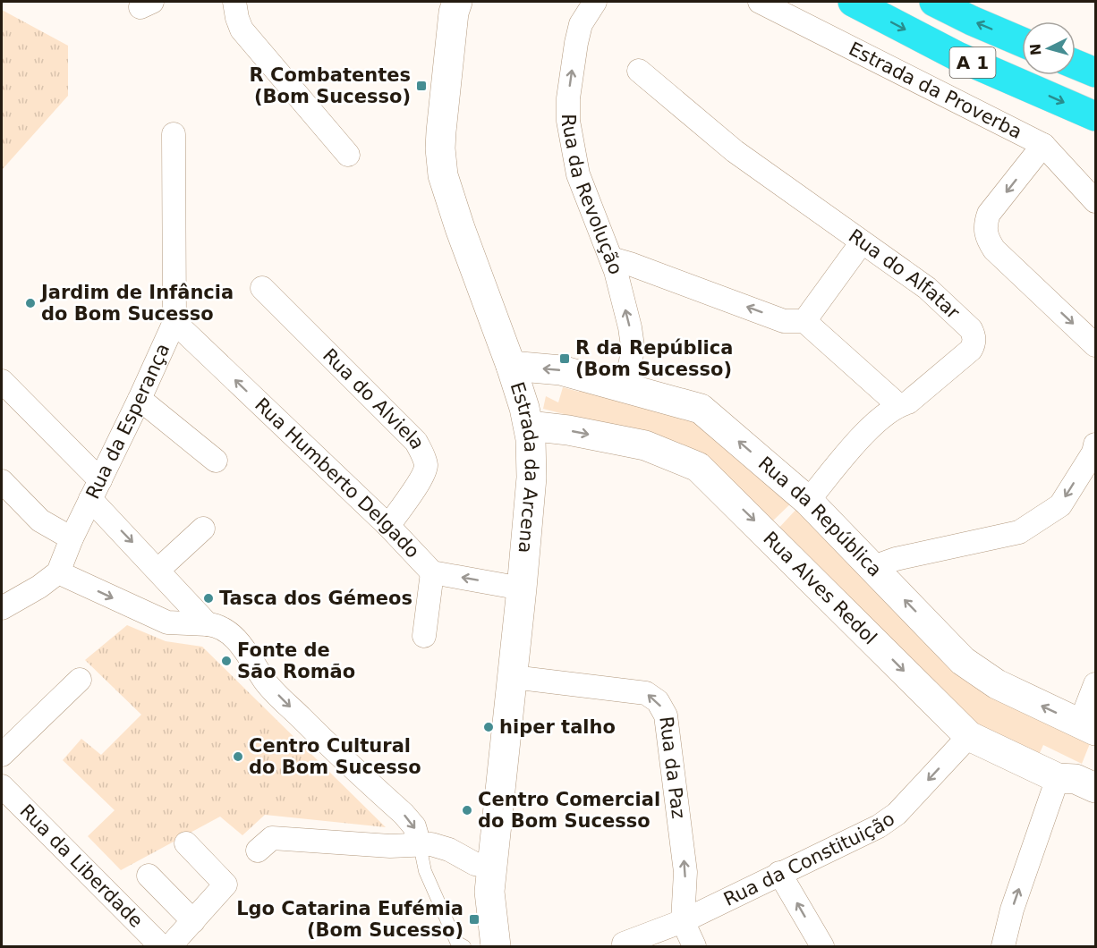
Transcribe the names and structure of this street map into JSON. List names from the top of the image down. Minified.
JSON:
{"streets":{"highway":["A 1"],"street":["Estrada da Proverba","Rua da Revolução","Rua do Alfatar","Rua do Alviela","Rua da Esperança","Estrada da Arcena","Rua Humberto Delgado","Rua da República","Rua Alves Redol","Rua da Paz","Rua da Constituição","Rua da Liberdade"]},"crossings":[["Rua da Revolução","Rua da República"],["Rua do Alfatar","Rua da República"],["Rua do Alviela","Rua Humberto Delgado"],["Rua da Esperança","Rua Humberto Delgado"],["Estrada da Arcena","Rua Humberto Delgado"],["Estrada da Arcena","Rua da República"],["Estrada da Arcena","Rua Alves Redol"],["Estrada da Arcena","Rua da Paz"],["Rua Alves Redol","Rua da Constituição"],["Rua da Paz","Rua da Constituição"]],"one_way":["Rua da Revolução","Rua da Constituição"],"places":{"transit":["R Combatentes (Bom Sucesso)","R da República (Bom Sucesso)","Lgo Catarina Eufémia (Bom Sucesso)"],"other":["Jardim de Infância do Bom Sucesso","Tasca dos Gémeos","Fonte de São Romão","hiper talho","Centro Cultural do Bom Sucesso","Centro Comercial do Bom Sucesso"]},"north":"left"}
